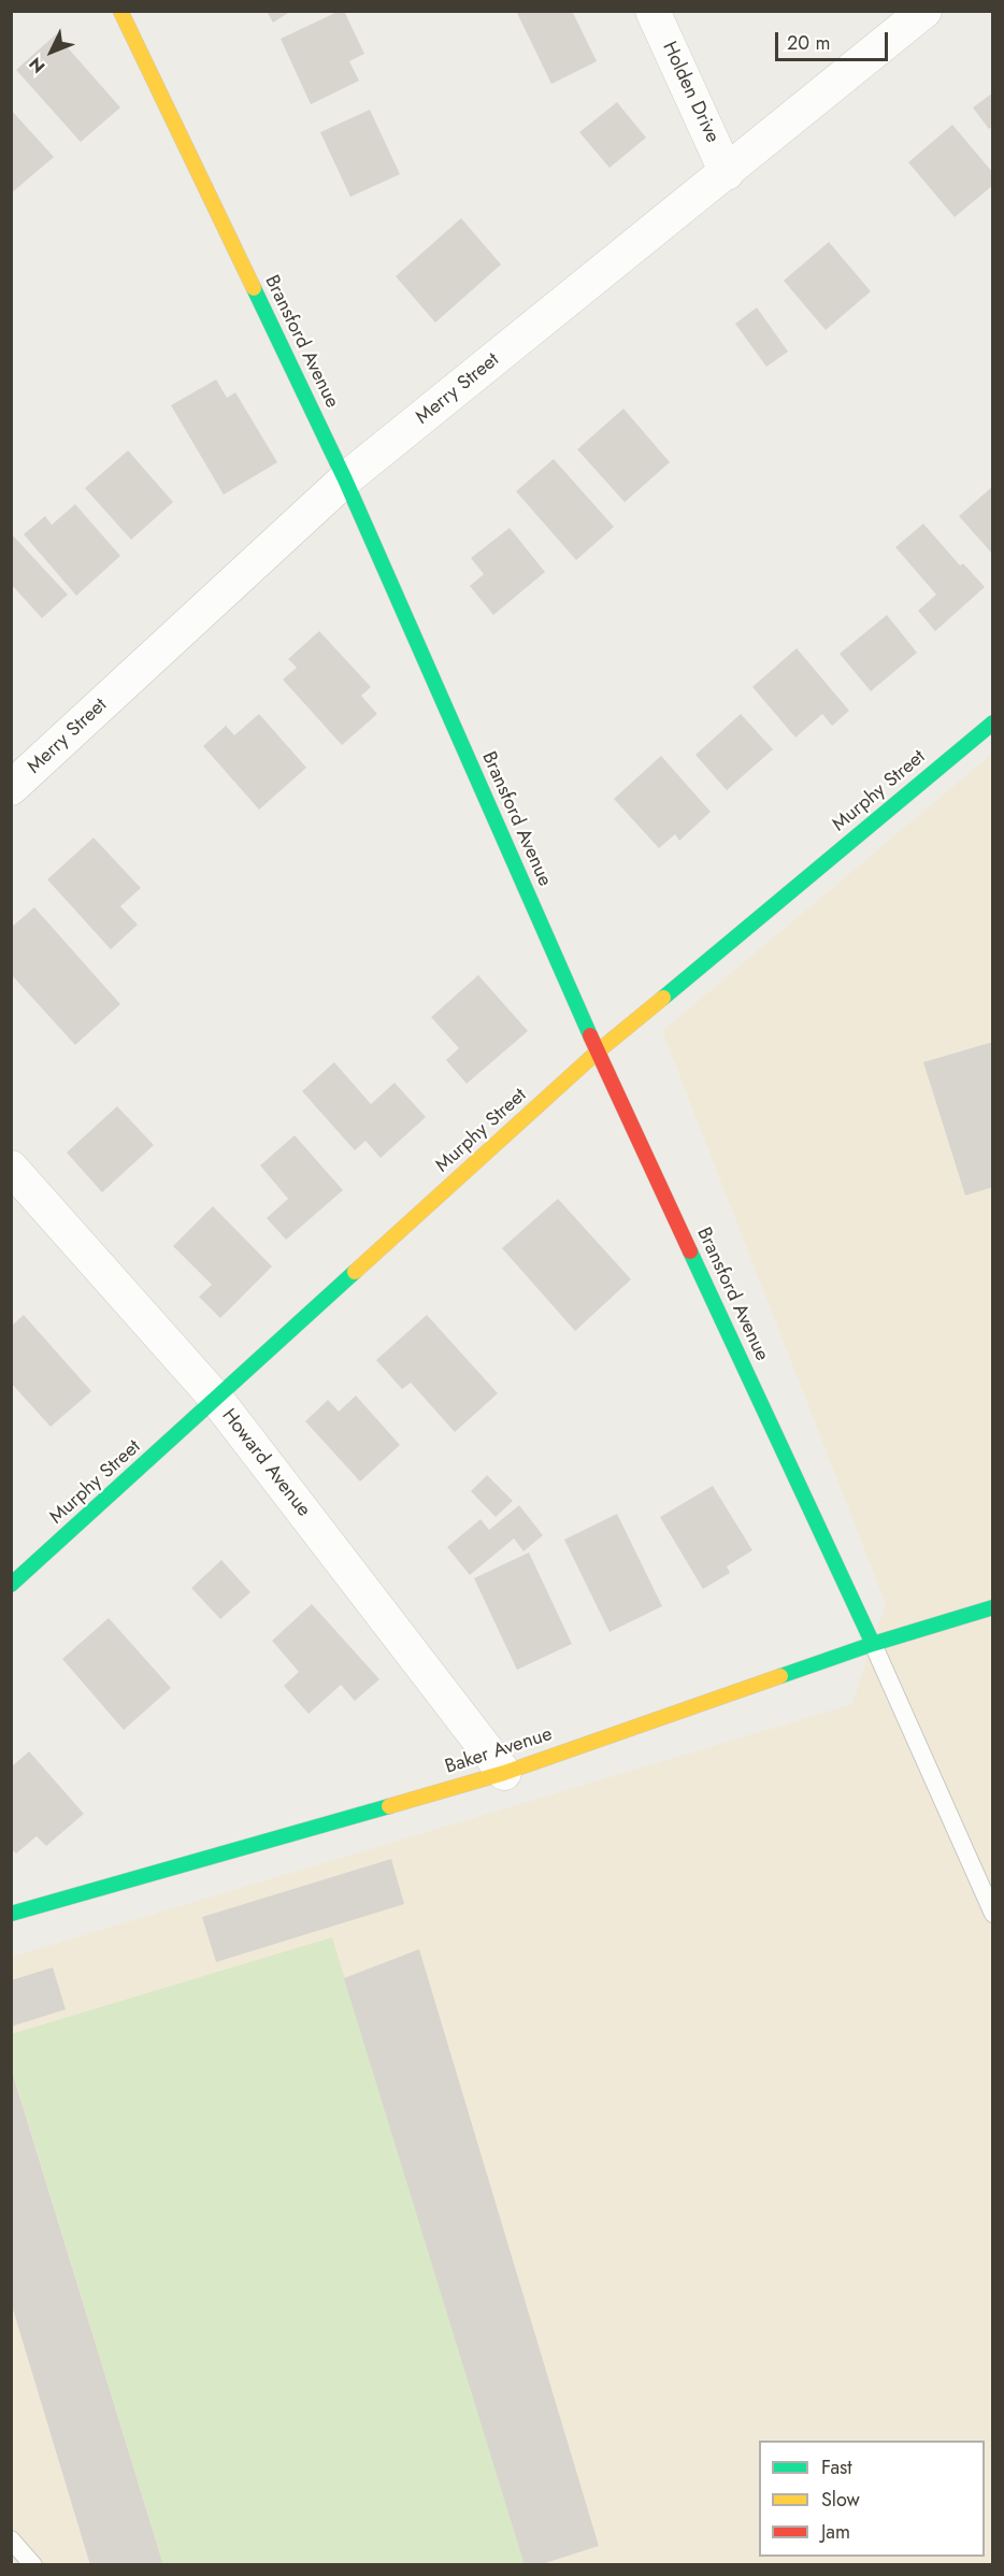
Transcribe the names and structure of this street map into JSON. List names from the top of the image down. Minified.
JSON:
{"streets":{"street":["Holden Drive","Bransford Avenue","Merry Street","Murphy Street","Howard Avenue","Baker Avenue"]},"crossings":[["Holden Drive","Merry Street"],["Bransford Avenue","Merry Street"],["Bransford Avenue","Murphy Street"],["Bransford Avenue","Baker Avenue"],["Murphy Street","Howard Avenue"],["Howard Avenue","Baker Avenue"]],"legend":["Fast","Slow","Jam"],"scale_bar":"20 m","north":"bottom left"}
